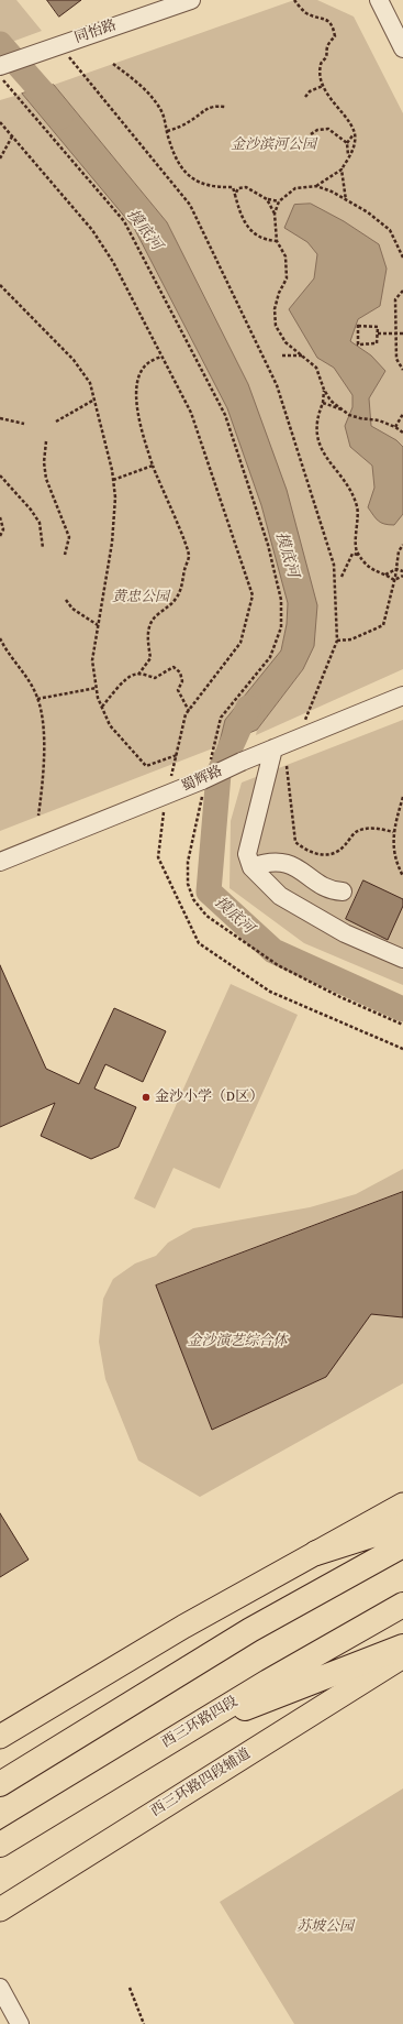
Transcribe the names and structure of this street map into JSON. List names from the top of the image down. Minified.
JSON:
{"streets":{"highway":["西三环路四段"],"main road":["西三环路四段辅道"],"street":["同怡路","蜀辉路"]},"water":["摸底河"],"parks":["金沙滨河公园","黄忠公园","金沙演艺综合体","苏坡公园"],"places":["金沙小学（D区）"]}
